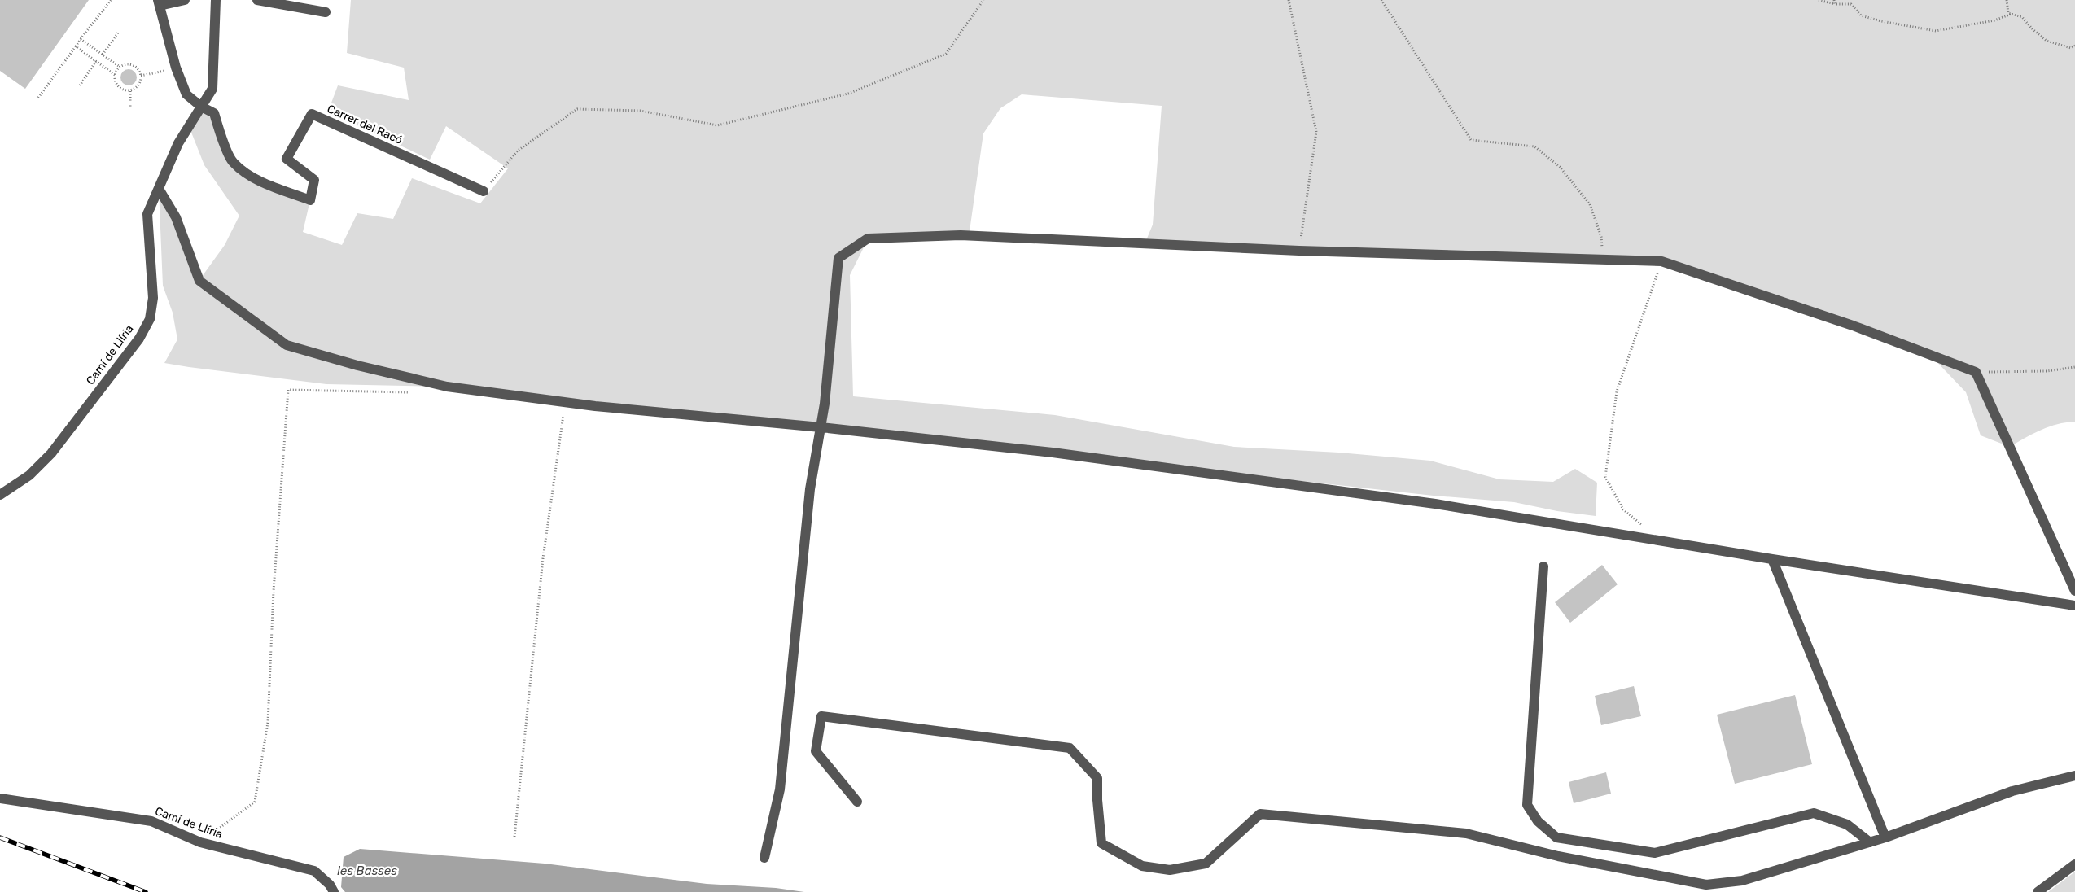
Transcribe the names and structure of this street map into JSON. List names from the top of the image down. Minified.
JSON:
{"streets":{"street":["Carrer del Racó","Camí de Llíria"]},"crossings":[["Carrer del Racó","Camí de Llíria"]],"water":["les Basses"]}
